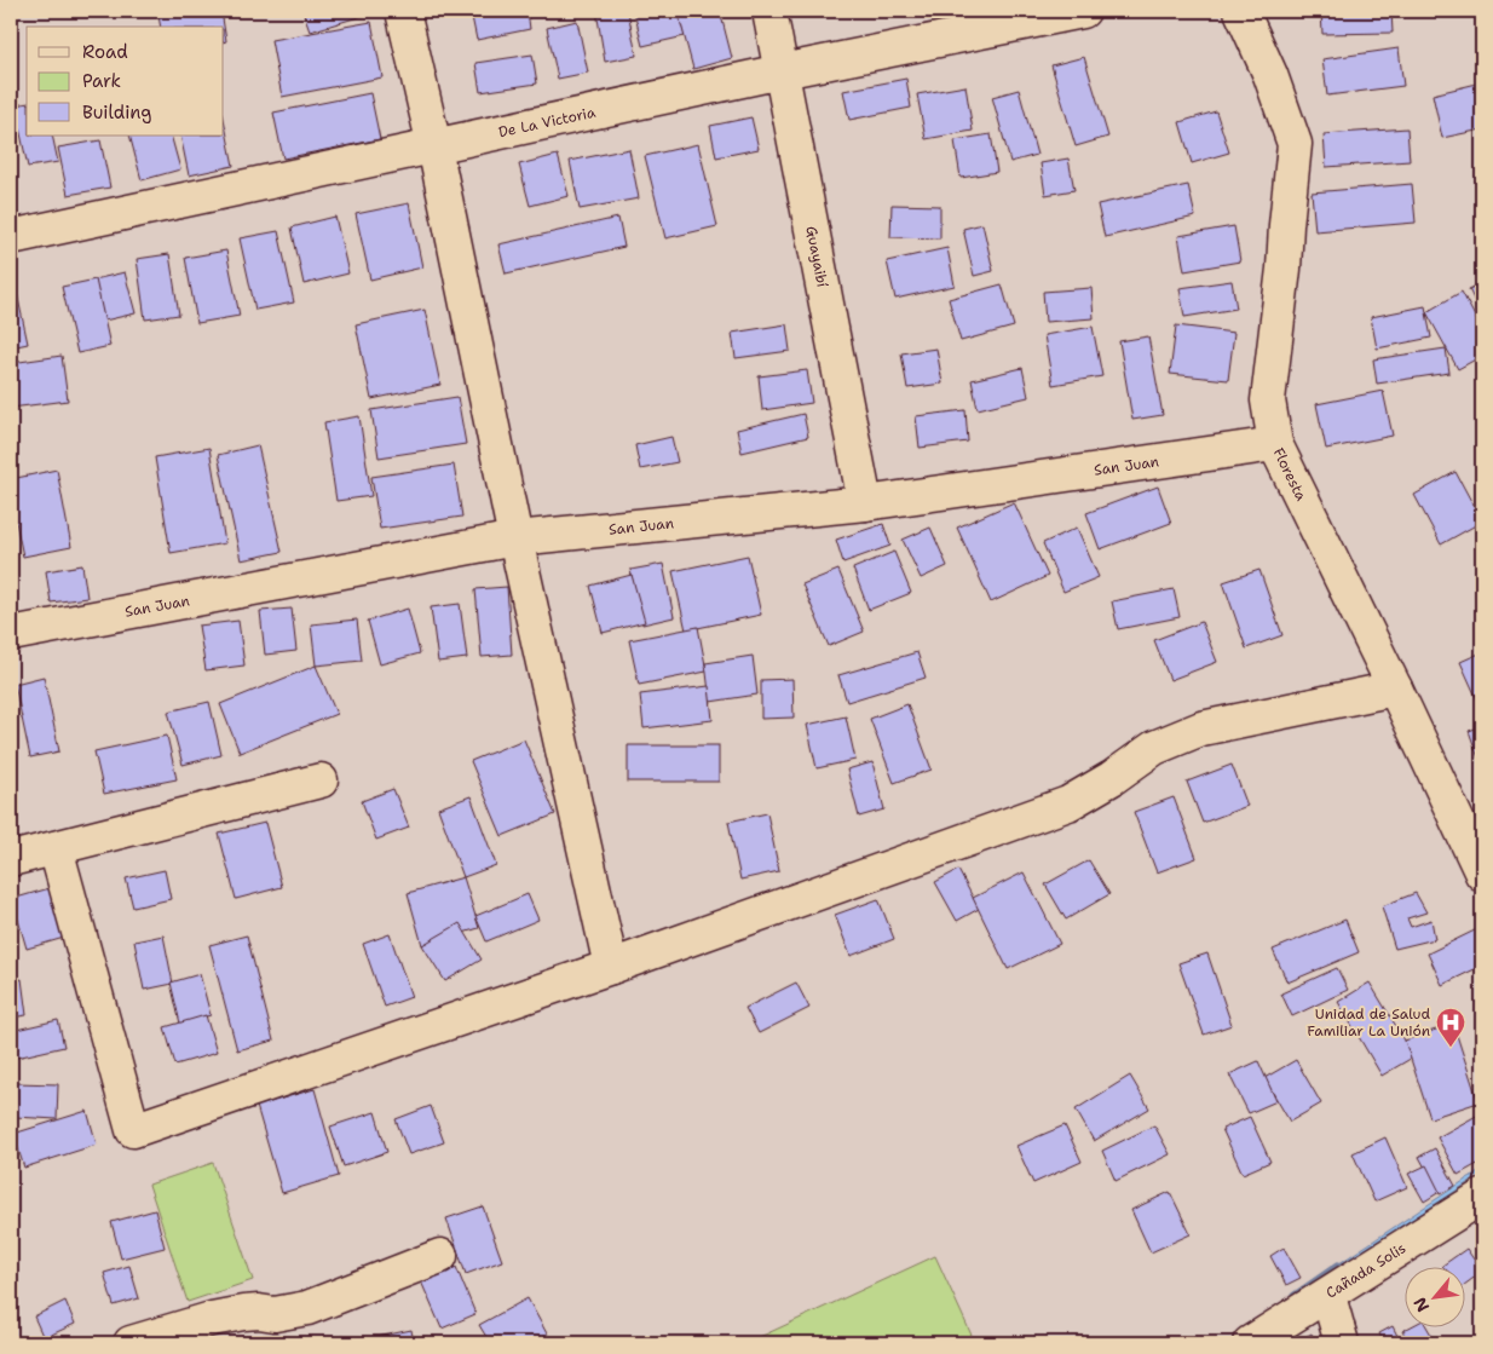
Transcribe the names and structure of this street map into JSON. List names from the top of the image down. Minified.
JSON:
{"streets":{"street":["De La Victoria","Guayaibí","San Juan","Floresta","Cañada Solis"]},"crossings":[["De La Victoria","Guayaibí"],["Guayaibí","San Juan"],["San Juan","Floresta"]],"places":{"hospital":["Unidad de Salud Familiar La Unión"]},"legend":["Road","Park","Building"],"north":"bottom left"}
